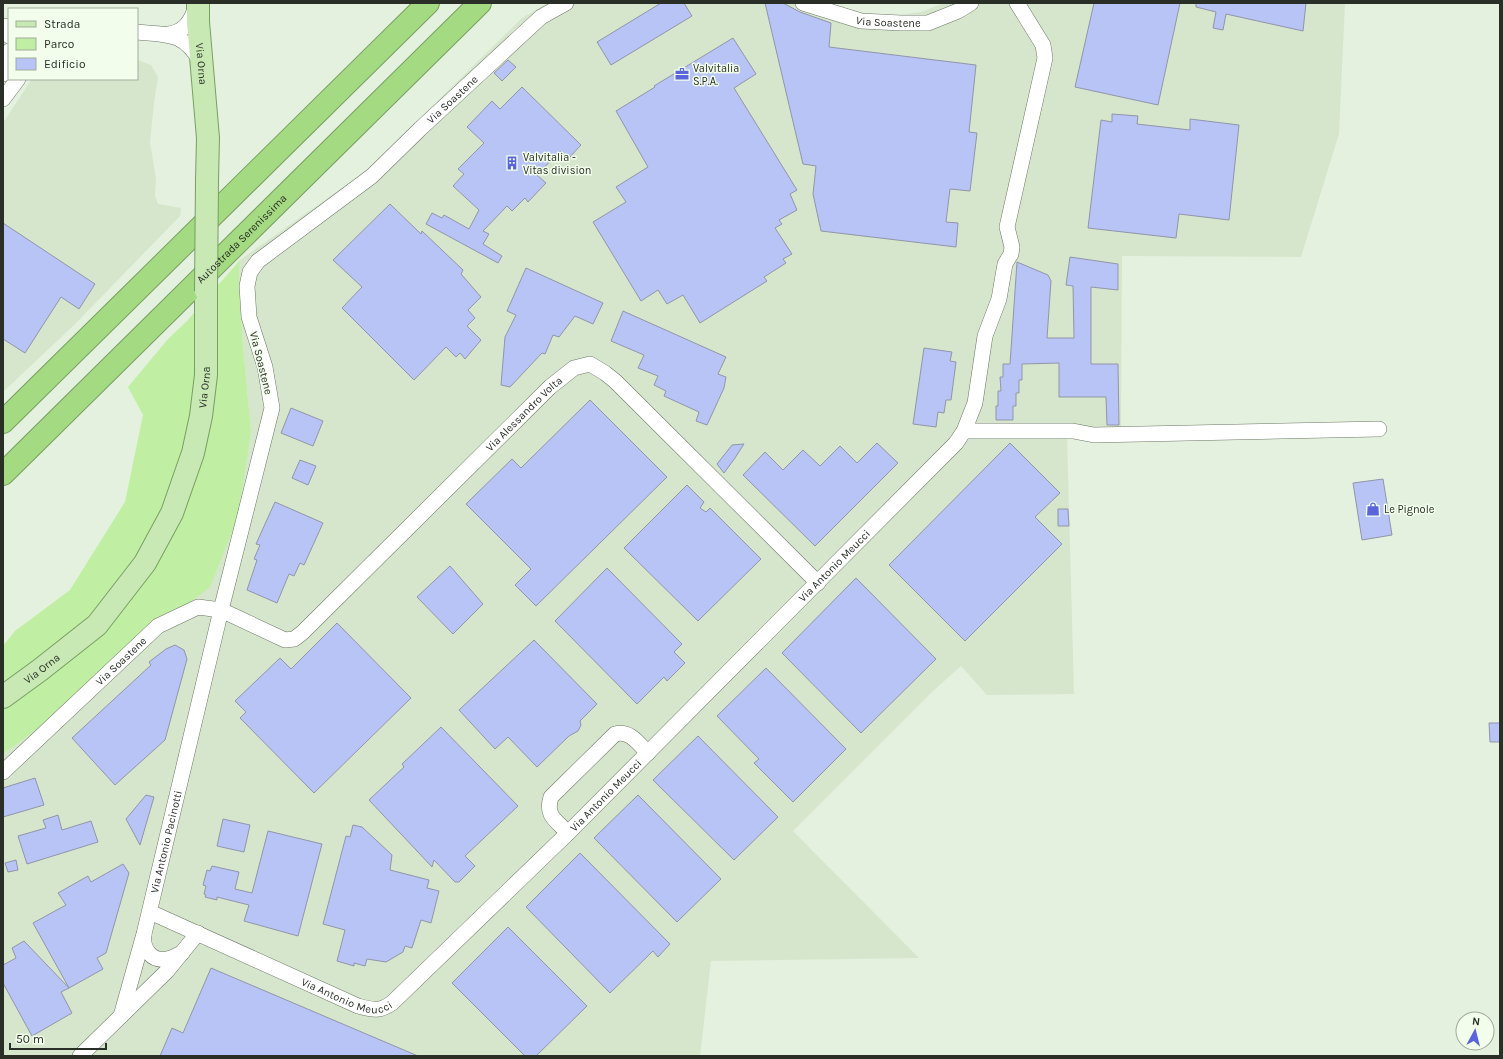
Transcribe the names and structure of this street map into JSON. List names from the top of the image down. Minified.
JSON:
{"streets":{"highway":["Autostrada Serenissima"],"main road":["Via Orna"],"street":["Via Soastene","Via Alessandro Volta","Via Antonio Meucci","Via Antonio Pacinotti"]},"crossings":[["Via Soastene","Via Alessandro Volta"],["Via Soastene","Via Antonio Pacinotti"],["Via Alessandro Volta","Via Antonio Meucci"],["Via Alessandro Volta","Via Antonio Pacinotti"],["Via Antonio Meucci","Via Antonio Pacinotti"]],"places":{"office":["Valvitalia S.P.A."],"building":["Valvitalia - Vitas division"],"shop":["Le Pignole"]},"legend":["Strada","Parco","Edificio"],"scale_bar":"50 m","north":"top"}
